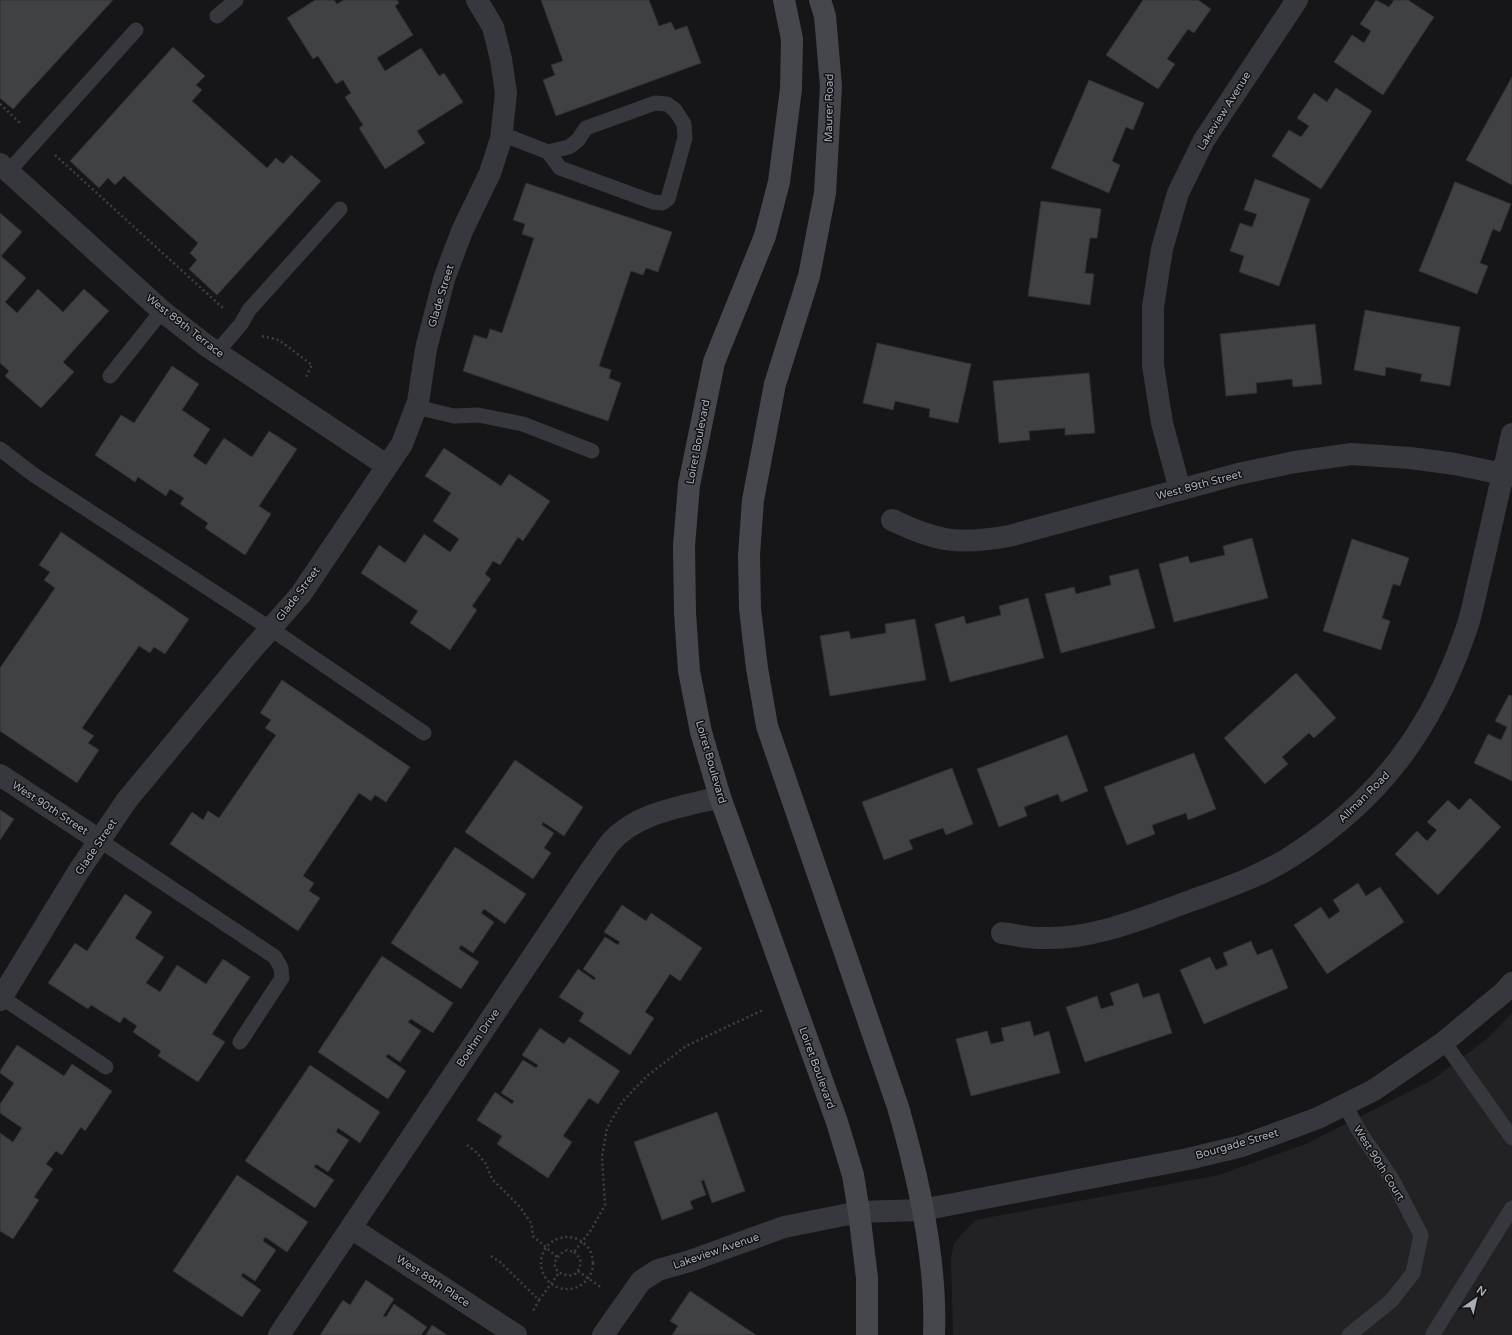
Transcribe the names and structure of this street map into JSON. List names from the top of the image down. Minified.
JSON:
{"streets":{"street":["Maurer Road","Lakeview Avenue","Glade Street","West 89th Terrace","Loiret Boulevard","West 89th Street","Allman Road","West 90th Street","Boehm Drive","Bourgade Street","West 89th Place"],"lane":["West 90th Court"]},"crossings":[["Maurer Road","Bourgade Street"],["Lakeview Avenue","Loiret Boulevard"],["Lakeview Avenue","West 89th Street"],["Lakeview Avenue","Bourgade Street"],["Glade Street","West 89th Terrace"],["Glade Street","West 90th Street"],["Loiret Boulevard","Boehm Drive"],["Loiret Boulevard","Bourgade Street"],["West 89th Street","Allman Road"],["Boehm Drive","West 89th Place"],["Bourgade Street","West 90th Court"]],"north":"top right"}
